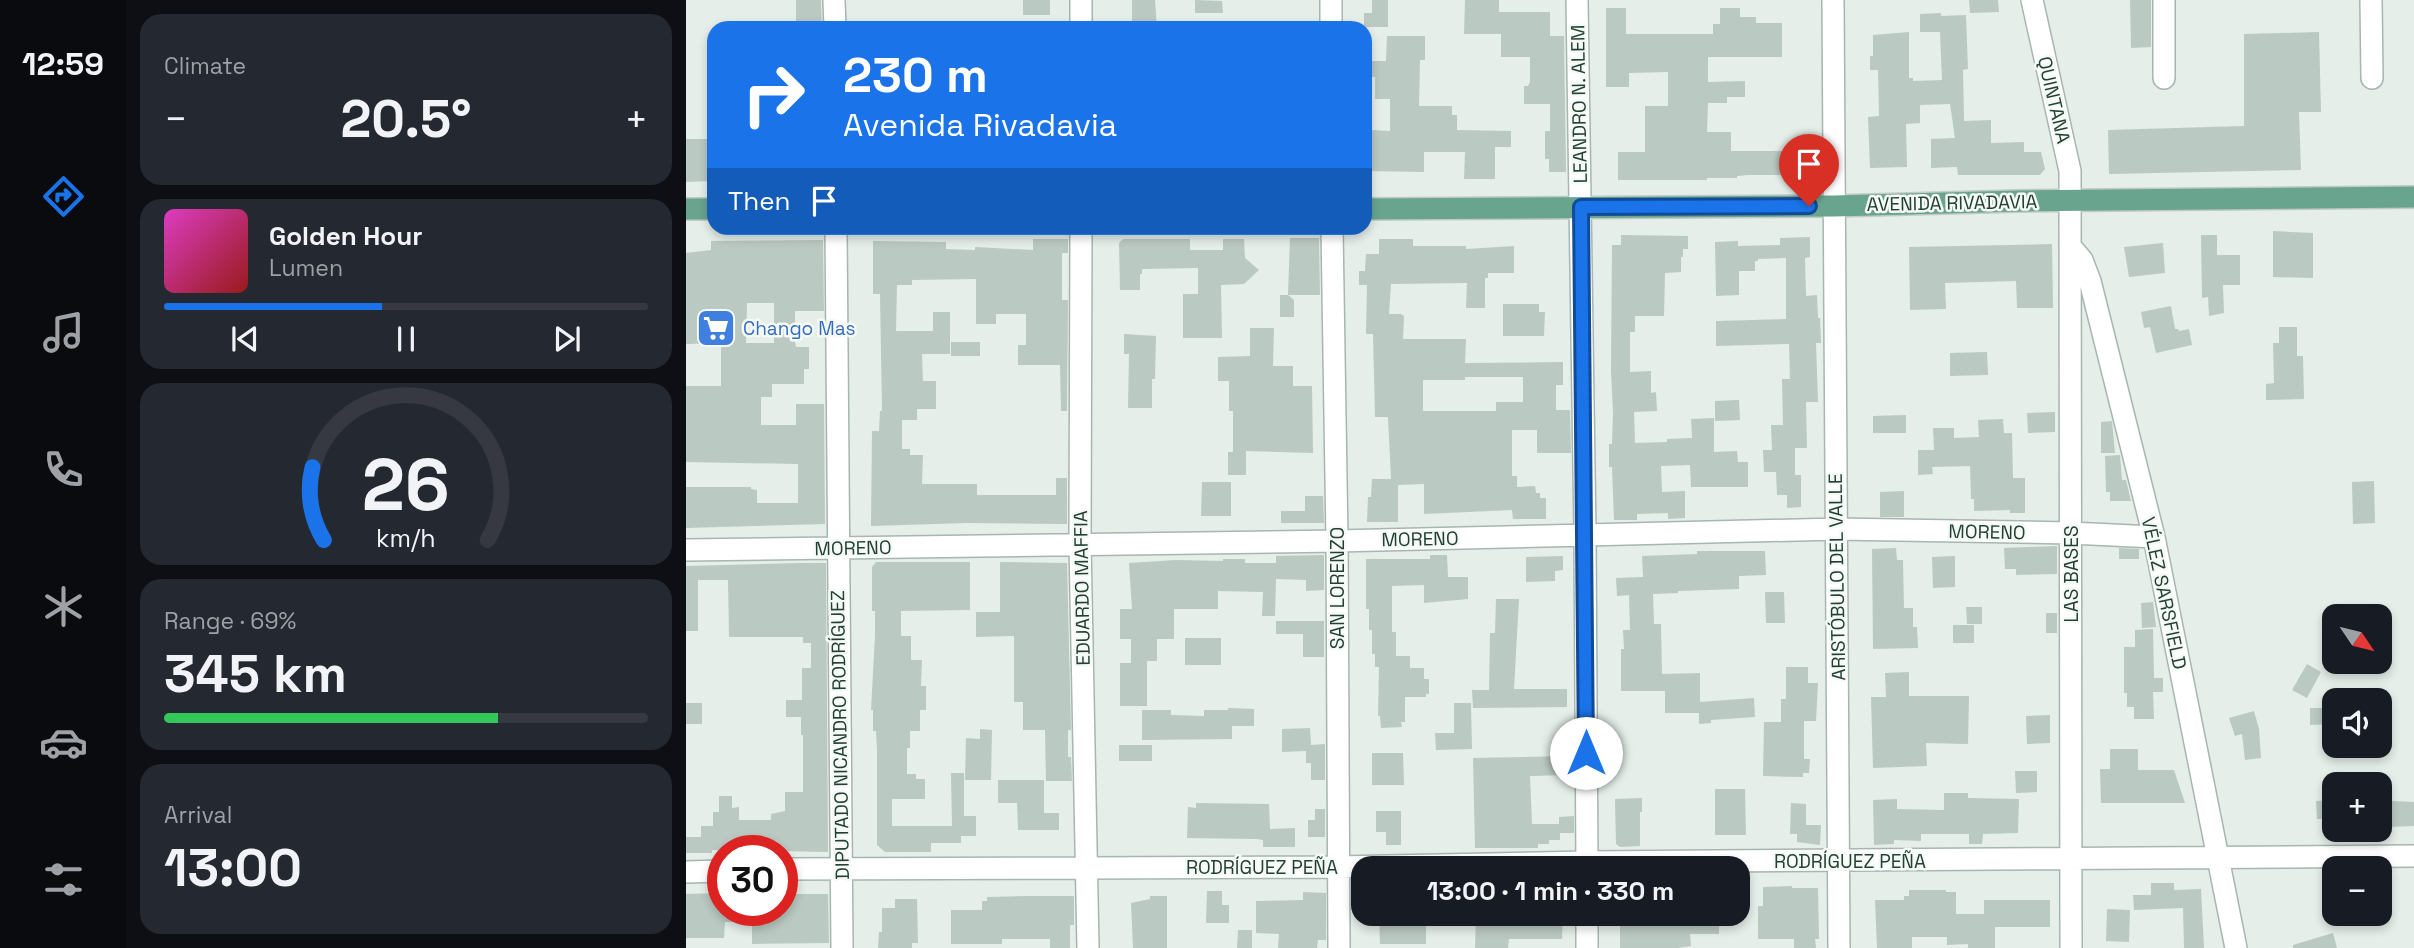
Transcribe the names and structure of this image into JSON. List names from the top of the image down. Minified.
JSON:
{"streets":{"main road":["AVENIDA RIVADAVIA"],"street":["QUINTANA","LEANDRO N. ALEM","MORENO","LAS BASES","ARISTÓBULO DEL VALLE","EDUARDO MAFFIA","SAN LORENZO","VÉLEZ SARSFIELD","DIPUTADO NICANDRO RODRÍGUEZ","RODRÍGUEZ PEÑA"]},"crossings":[["QUINTANA","AVENIDA RIVADAVIA"],["QUINTANA","LAS BASES"],["LEANDRO N. ALEM","AVENIDA RIVADAVIA"],["LEANDRO N. ALEM","MORENO"],["AVENIDA RIVADAVIA","LAS BASES"],["AVENIDA RIVADAVIA","ARISTÓBULO DEL VALLE"],["MORENO","LAS BASES"],["MORENO","ARISTÓBULO DEL VALLE"],["MORENO","EDUARDO MAFFIA"],["MORENO","SAN LORENZO"],["MORENO","VÉLEZ SARSFIELD"],["MORENO","DIPUTADO NICANDRO RODRÍGUEZ"],["LAS BASES","VÉLEZ SARSFIELD"],["LAS BASES","RODRÍGUEZ PEÑA"],["ARISTÓBULO DEL VALLE","RODRÍGUEZ PEÑA"],["EDUARDO MAFFIA","RODRÍGUEZ PEÑA"],["SAN LORENZO","RODRÍGUEZ PEÑA"],["VÉLEZ SARSFIELD","RODRÍGUEZ PEÑA"],["DIPUTADO NICANDRO RODRÍGUEZ","RODRÍGUEZ PEÑA"]],"places":{"supermarket":["Chango Mas"]},"north":"bottom right","page":{"tabs":"12:59","tile":["Climate",["Range · 69%","345 km"],["Arrival","13:00"]],"turn":["230 m","Avenida Rivadavia"],"heat":["−","20.5°","+"],"then":"Then","song":["Golden Hour","Lumen"],"map_buttons":["+","−"],"limit":"30","trip":"13:00 · 1 min · 330 m","gauge":["26","km/h"]}}
